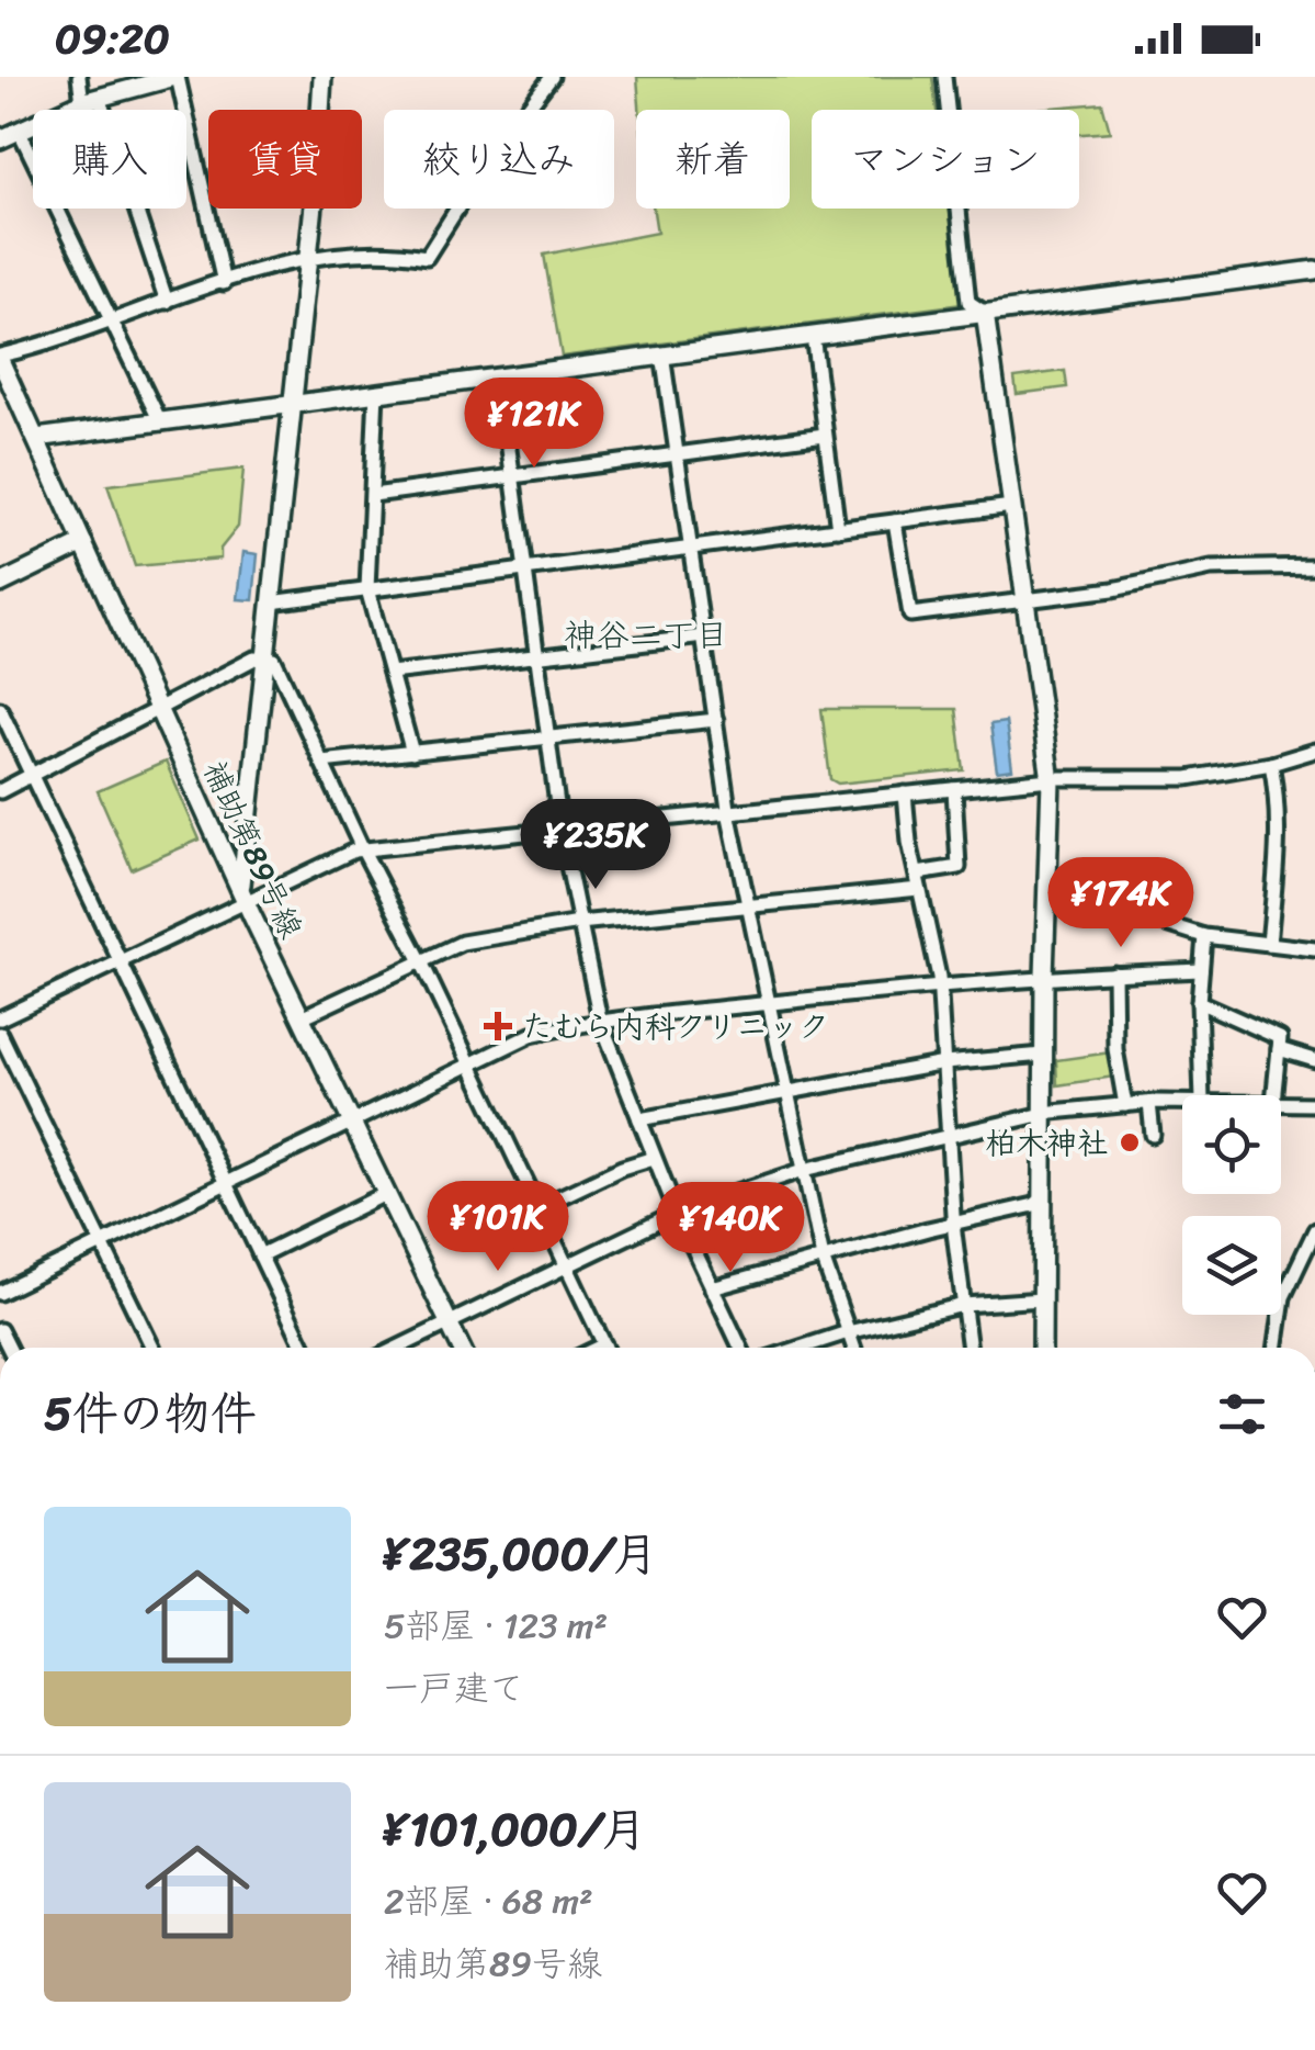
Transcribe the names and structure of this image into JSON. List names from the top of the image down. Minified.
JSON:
{"streets":{"street":["補助第89号線"]},"districts":["神谷二丁目"],"places":{"health":["たむら内科クリニック"],"other":["柏木神社"]},"page":{"status":"09:20","chip":["購入","賃貸","絞り込み","新着","マンション"],"price":["¥121K","¥235K","¥174K","¥101K","¥140K"],"heading":"5件の物件","list":[{"name":"¥235,000/月","note":"5部屋 · 123 m² · 一戸建て"},{"name":"¥101,000/月","note":"2部屋 · 68 m² · 補助第89号線"}]}}
